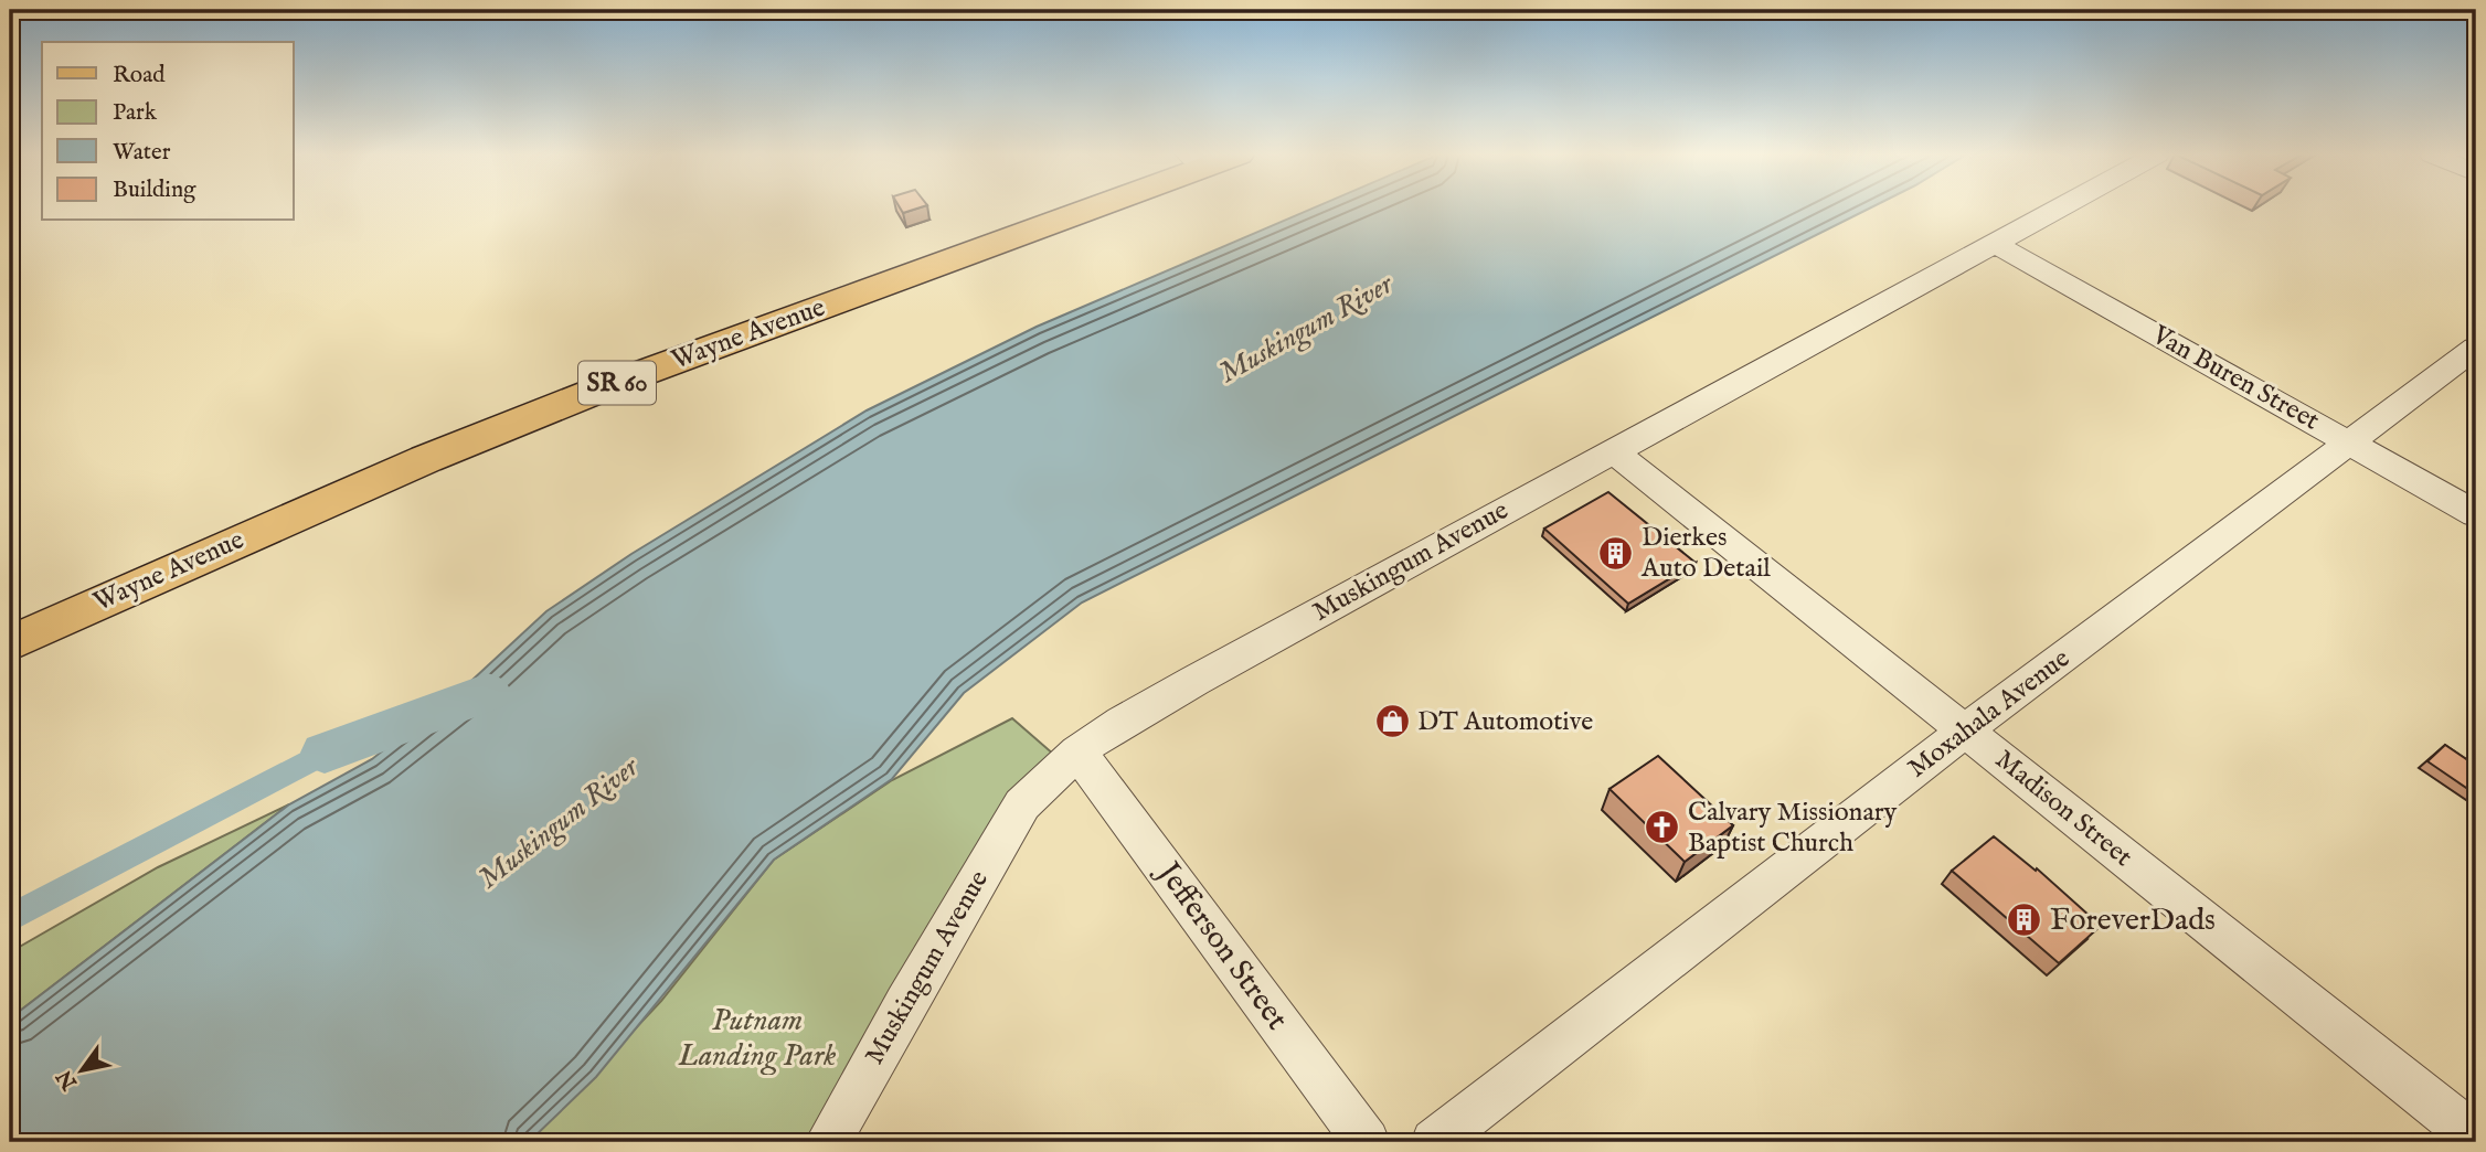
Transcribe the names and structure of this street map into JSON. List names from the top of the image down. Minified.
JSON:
{"streets":{"main road":["Wayne Avenue","SR 60"],"street":["Van Buren Street","Muskingum Avenue","Moxahala Avenue","Madison Street","Jefferson Street"]},"crossings":[["Van Buren Street","Muskingum Avenue"],["Van Buren Street","Moxahala Avenue"],["Muskingum Avenue","Madison Street"],["Muskingum Avenue","Jefferson Street"],["Moxahala Avenue","Madison Street"]],"water":["Muskingum River"],"parks":["Putnam Landing Park"],"places":{"building":["Dierkes Auto Detail","ForeverDads"],"shop":["DT Automotive"],"church":["Calvary Missionary Baptist Church"]},"legend":["Road","Park","Water","Building"],"north":"bottom left"}
